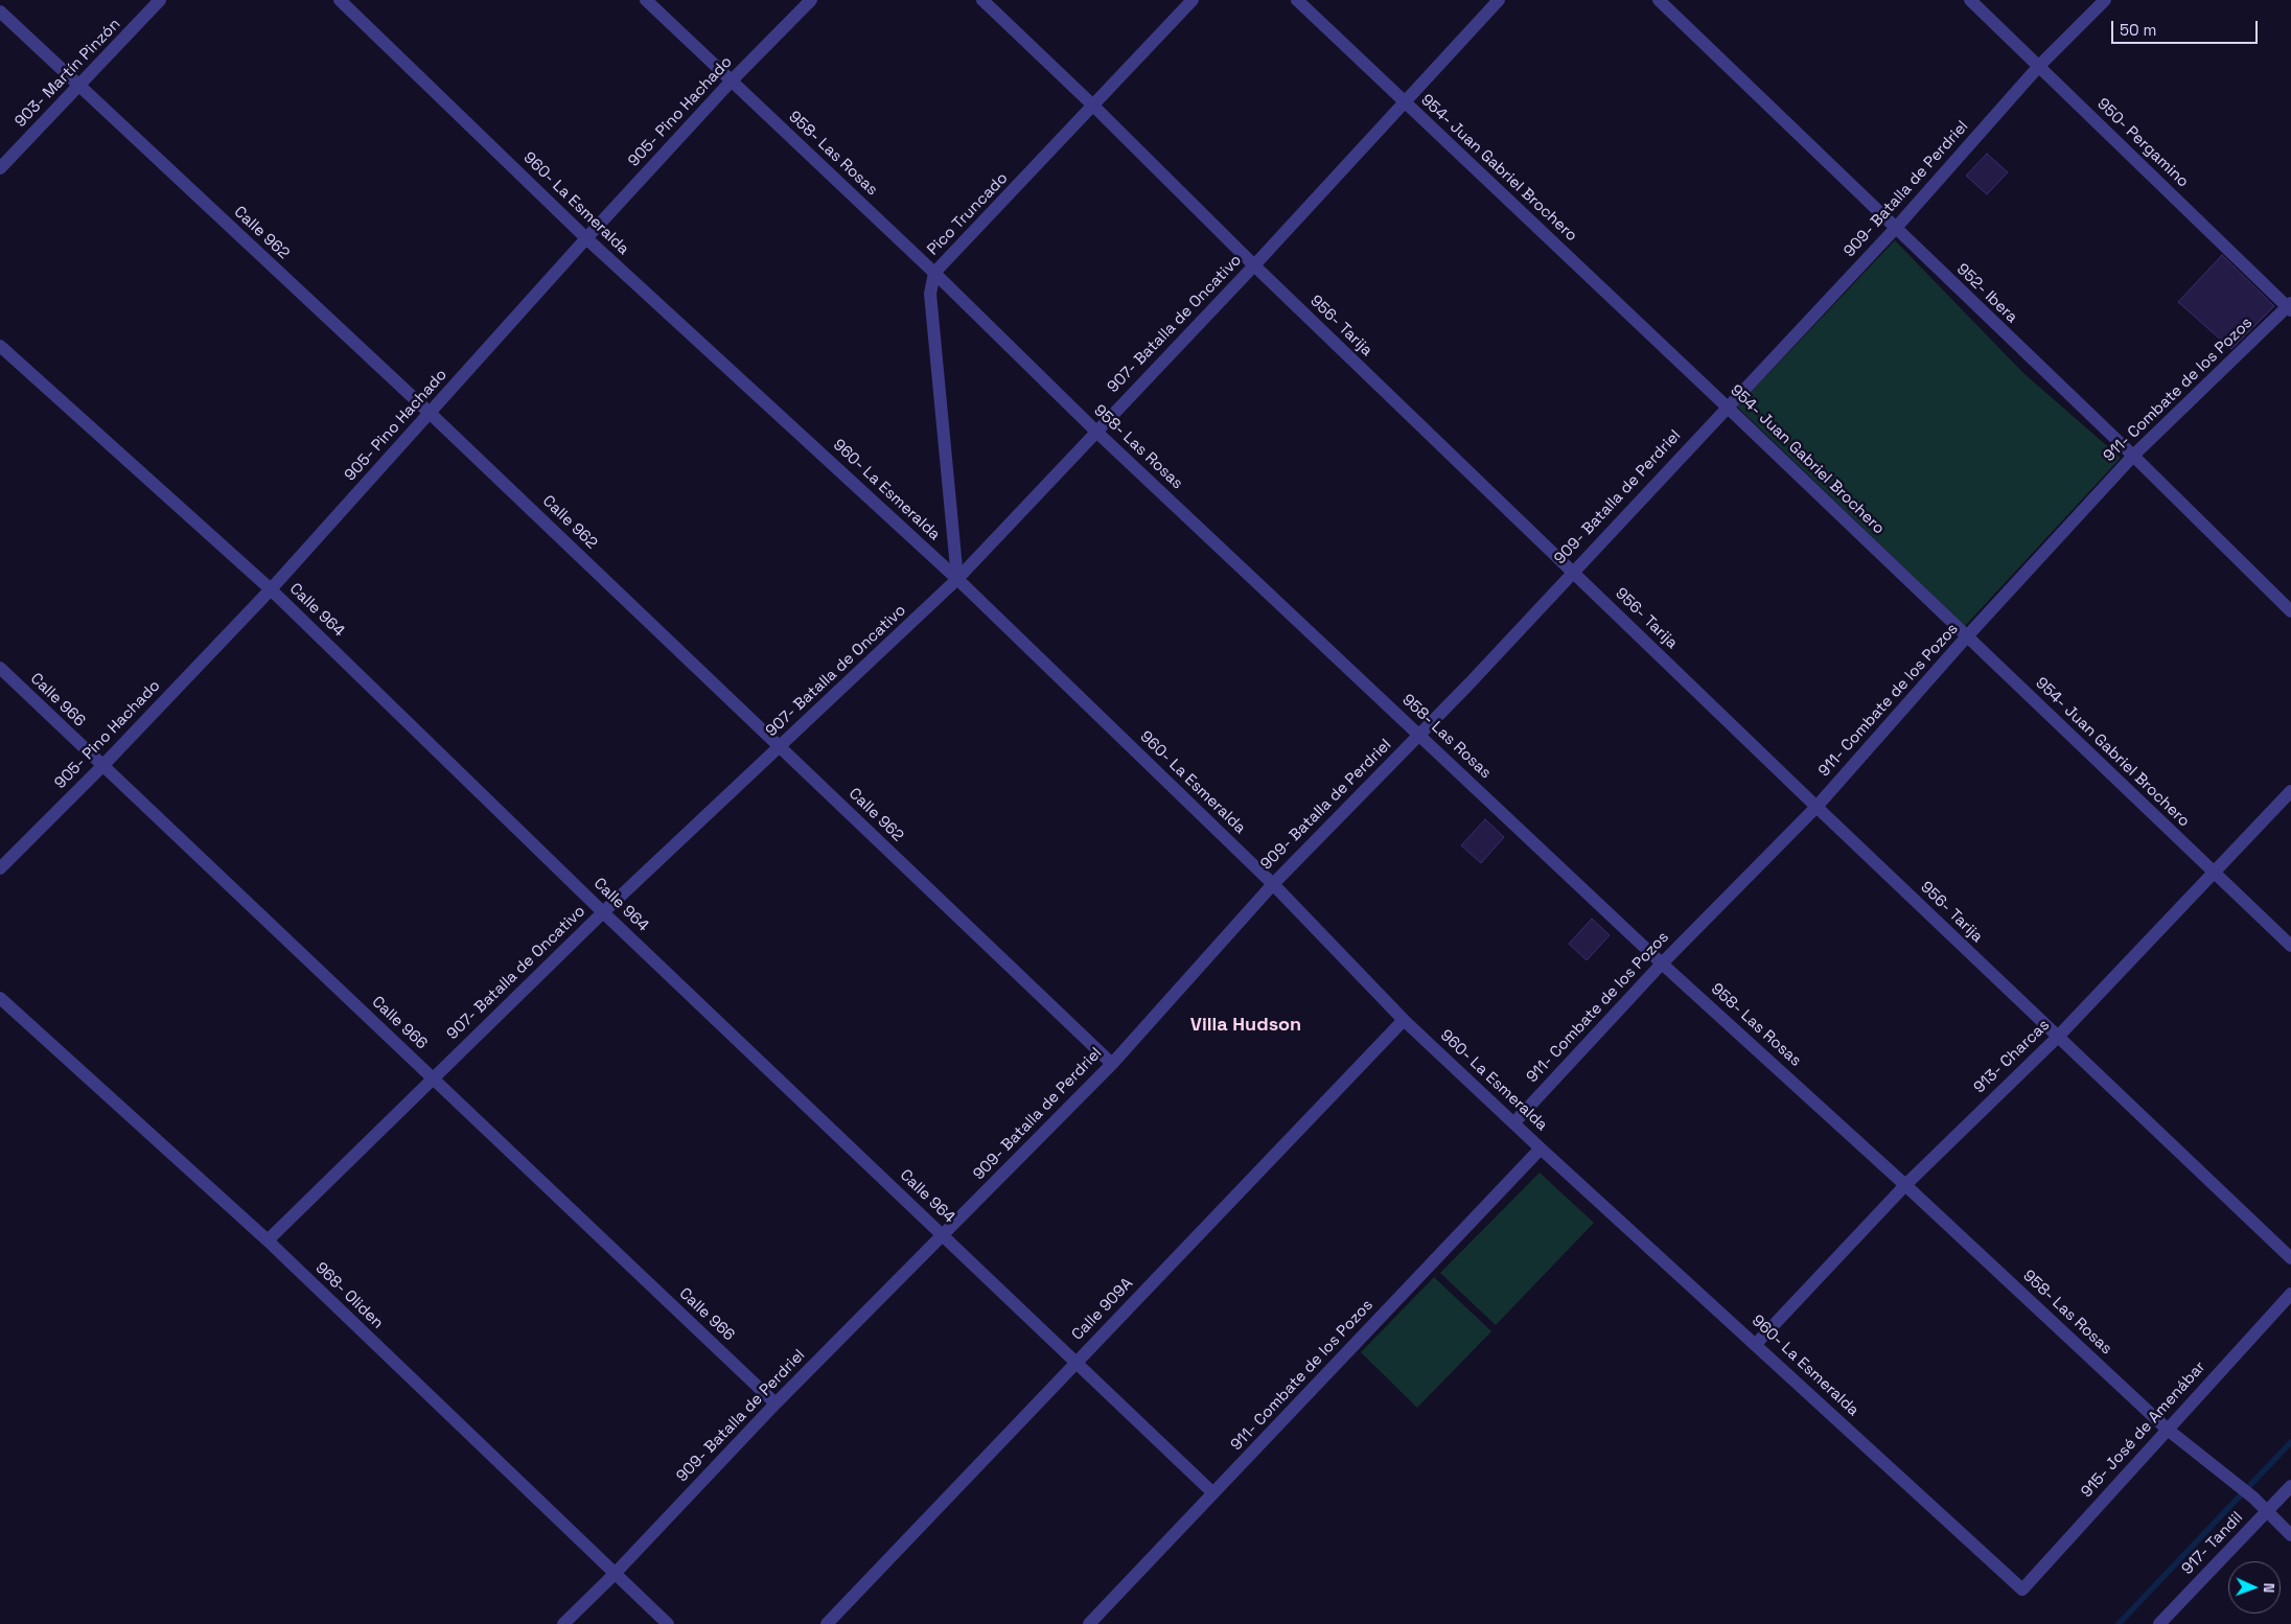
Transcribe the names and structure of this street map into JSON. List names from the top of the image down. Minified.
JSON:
{"streets":{"street":["903- Martín Pinzón","905- Pino Hachado","950- Pergamino","958- Las Rosas","954- Juan Gabriel Brochero","909- Batalla de Perdriel","960- La Esmeralda","Pico Truncado","Calle 962","952- Ibera","907- Batalla de Oncativo","956- Tarija","911- Combate de los Pozos","Calle 964","Calle 966","913- Charcas","968- Oliden","Calle 909A","915- José de Amenábar","917- Tandil"]},"crossings":[["903- Martín Pinzón","Calle 962"],["905- Pino Hachado","958- Las Rosas"],["905- Pino Hachado","960- La Esmeralda"],["905- Pino Hachado","Calle 962"],["905- Pino Hachado","Calle 964"],["905- Pino Hachado","Calle 966"],["950- Pergamino","909- Batalla de Perdriel"],["950- Pergamino","911- Combate de los Pozos"],["958- Las Rosas","909- Batalla de Perdriel"],["958- Las Rosas","Pico Truncado"],["958- Las Rosas","907- Batalla de Oncativo"],["958- Las Rosas","911- Combate de los Pozos"],["958- Las Rosas","913- Charcas"],["958- Las Rosas","915- José de Amenábar"],["958- Las Rosas","917- Tandil"],["954- Juan Gabriel Brochero","909- Batalla de Perdriel"],["954- Juan Gabriel Brochero","907- Batalla de Oncativo"],["954- Juan Gabriel Brochero","911- Combate de los Pozos"],["954- Juan Gabriel Brochero","913- Charcas"],["909- Batalla de Perdriel","960- La Esmeralda"],["909- Batalla de Perdriel","Calle 962"],["909- Batalla de Perdriel","952- Ibera"],["909- Batalla de Perdriel","956- Tarija"],["909- Batalla de Perdriel","Calle 964"],["909- Batalla de Perdriel","Calle 966"],["909- Batalla de Perdriel","968- Oliden"],["960- La Esmeralda","Pico Truncado"],["960- La Esmeralda","907- Batalla de Oncativo"],["960- La Esmeralda","911- Combate de los Pozos"],["960- La Esmeralda","913- Charcas"],["960- La Esmeralda","Calle 909A"],["960- La Esmeralda","915- José de Amenábar"],["Pico Truncado","907- Batalla de Oncativo"],["Pico Truncado","956- Tarija"],["Calle 962","907- Batalla de Oncativo"],["952- Ibera","911- Combate de los Pozos"],["907- Batalla de Oncativo","956- Tarija"],["907- Batalla de Oncativo","Calle 964"],["907- Batalla de Oncativo","Calle 966"],["907- Batalla de Oncativo","968- Oliden"],["956- Tarija","911- Combate de los Pozos"],["956- Tarija","913- Charcas"],["911- Combate de los Pozos","Calle 964"],["Calle 964","Calle 909A"]],"districts":["Villa Hudson"],"scale_bar":"50 m","north":"right"}
